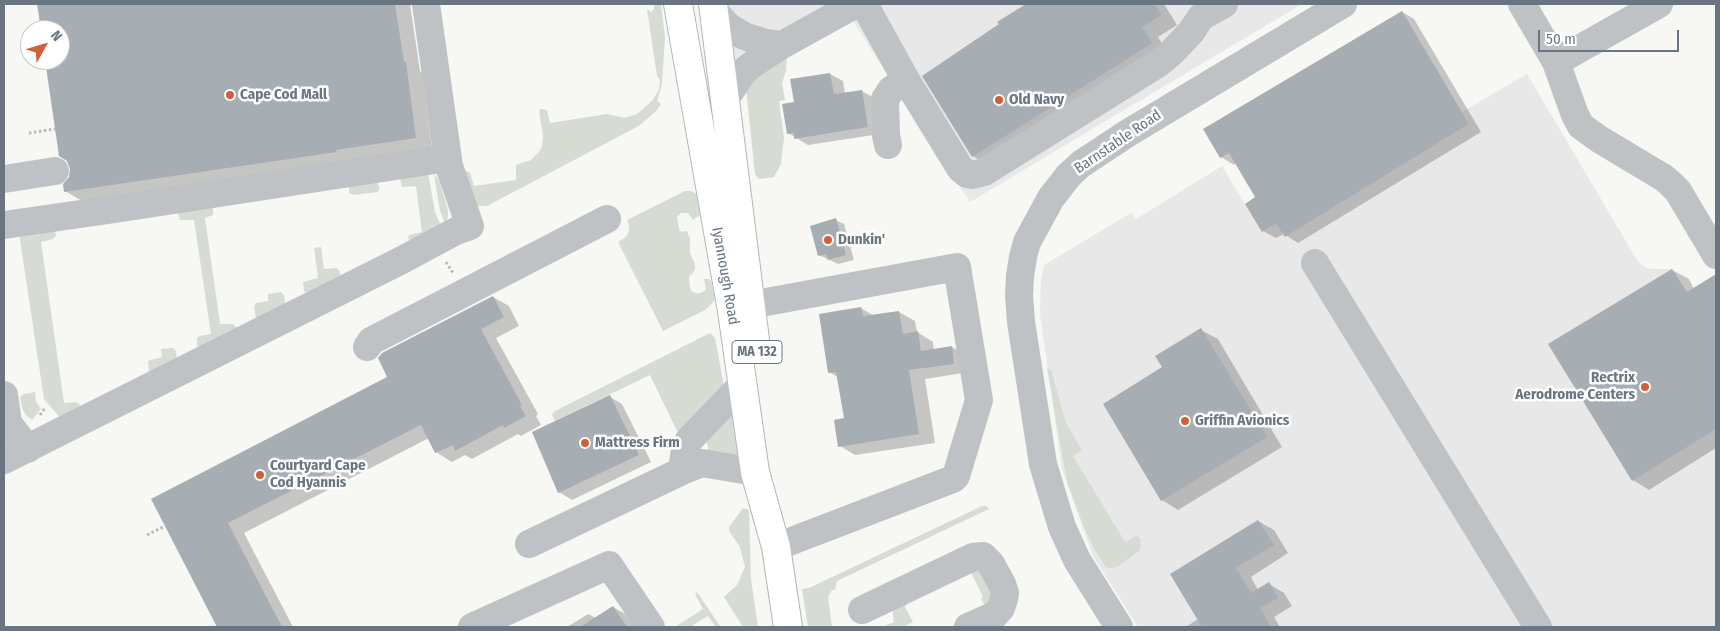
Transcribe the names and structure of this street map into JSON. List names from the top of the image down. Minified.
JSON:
{"streets":{"main road":["Iyannough Road","MA 132"],"street":["Barnstable Road"]},"places":["Cape Cod Mall","Old Navy","Dunkin'","Rectrix Aerodrome Centers","Griffin Avionics","Mattress Firm","Courtyard Cape Cod Hyannis"],"scale_bar":"50 m","north":"top right"}
